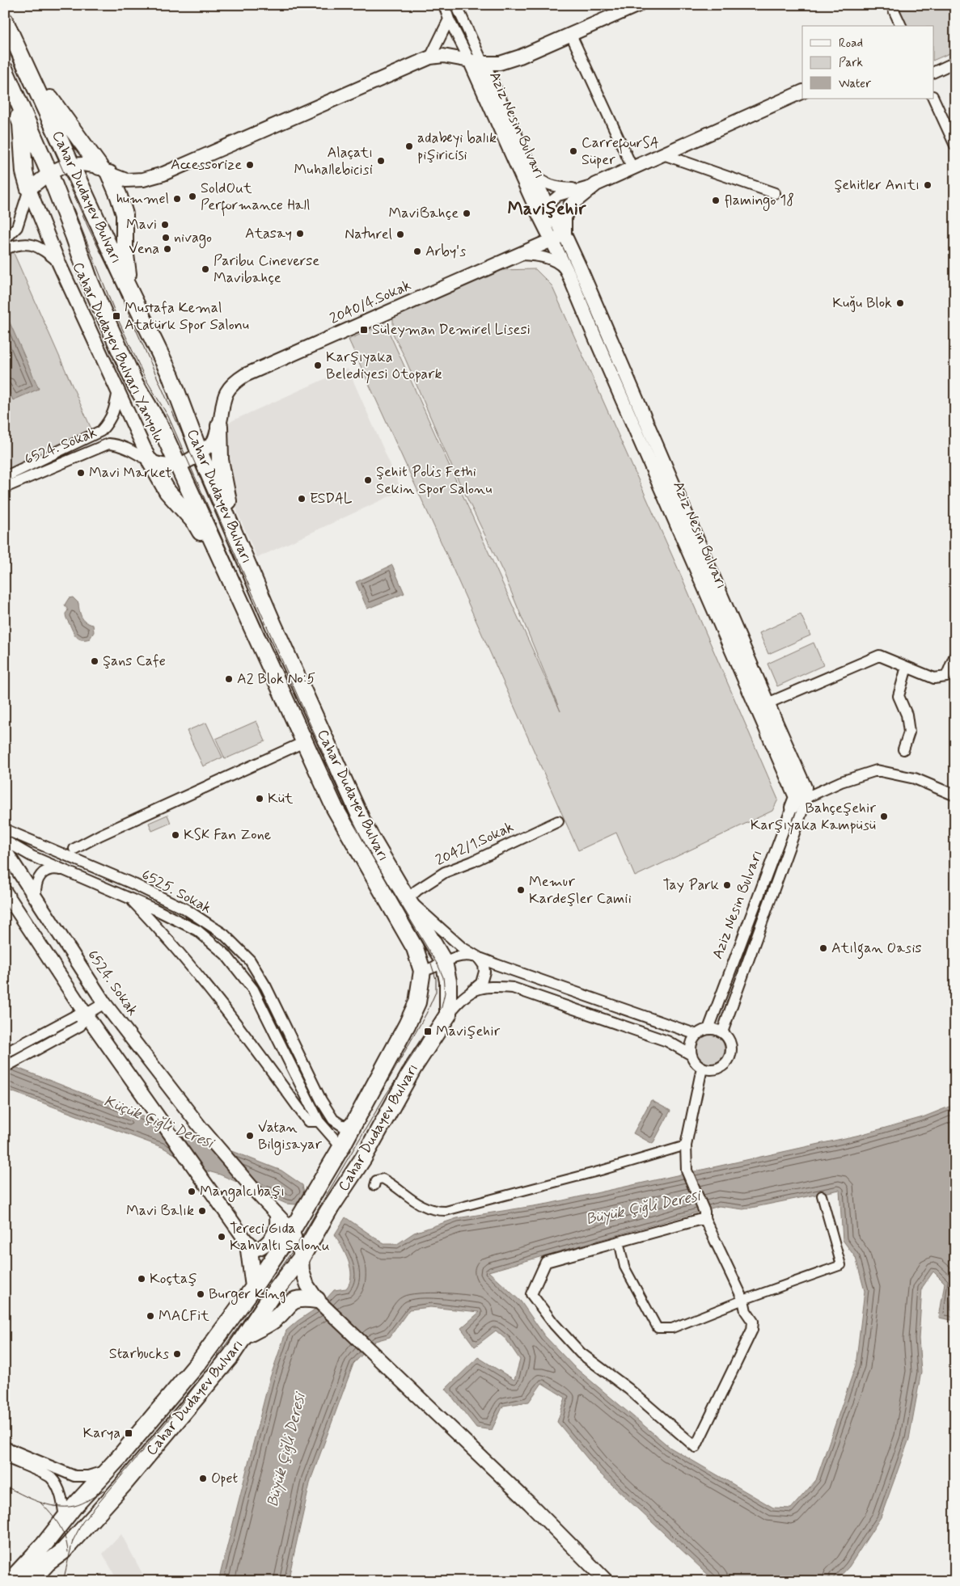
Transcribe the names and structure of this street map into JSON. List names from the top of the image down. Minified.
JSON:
{"streets":{"main road":["Cahar Dudayev Bulvarı"],"street":["Aziz Nesin Bulvarı","2040/4.Sokak","Cahar Dudayev Bulvarı Yanyolu","6524. Sokak","2042/1.Sokak","6525. Sokak"]},"crossings":[["Aziz Nesin Bulvarı","2040/4.Sokak"],["Cahar Dudayev Bulvarı","2040/4.Sokak"],["Cahar Dudayev Bulvarı","6524. Sokak"],["Cahar Dudayev Bulvarı","2042/1.Sokak"],["Cahar Dudayev Bulvarı","6525. Sokak"],["Cahar Dudayev Bulvarı Yanyolu","6524. Sokak"]],"districts":["Mavişehir"],"water":["Küçük Çiğli Deresi","Büyük Çiğli Deresi"],"places":{"other":["adabeyi balık pişiricisi","CarrefourSA Süper","Alaçatı Muhallebicisi","Accessorize","Şehitler Anıtı","SoldOut Performance Hall","hummel","flamingo 18","MaviBahçe","Mavi","Atasay","Naturel","nivago","Vena","Arby's","Paribu Cineverse Mavibahçe","Kuğu Blok","Karşıyaka Belediyesi Otopark","Mavi Market","Şehit Polis Fethi Sekin Spor Salonu","ESDAL","Şans Cafe","A2 Blok No:5","Küt","Bahçeşehir Karşıyaka Kampüsü","KSK Fan Zone","Tay Park","Memur Kardeşler Camii","Atılgan Oasis","Vatan Bilgisayar","Mangalcıbaşı","Mavi Balık","Tereci Gıda Kahvaltı Salonu","Koçtaş","Burger King","MACFit","Starbucks","Opet"],"transit":["Mustafa Kemal Atatürk Spor Salonu","Süleyman Demirel Lisesi","Mavişehir","Karya"]},"legend":["Road","Park","Water"]}
